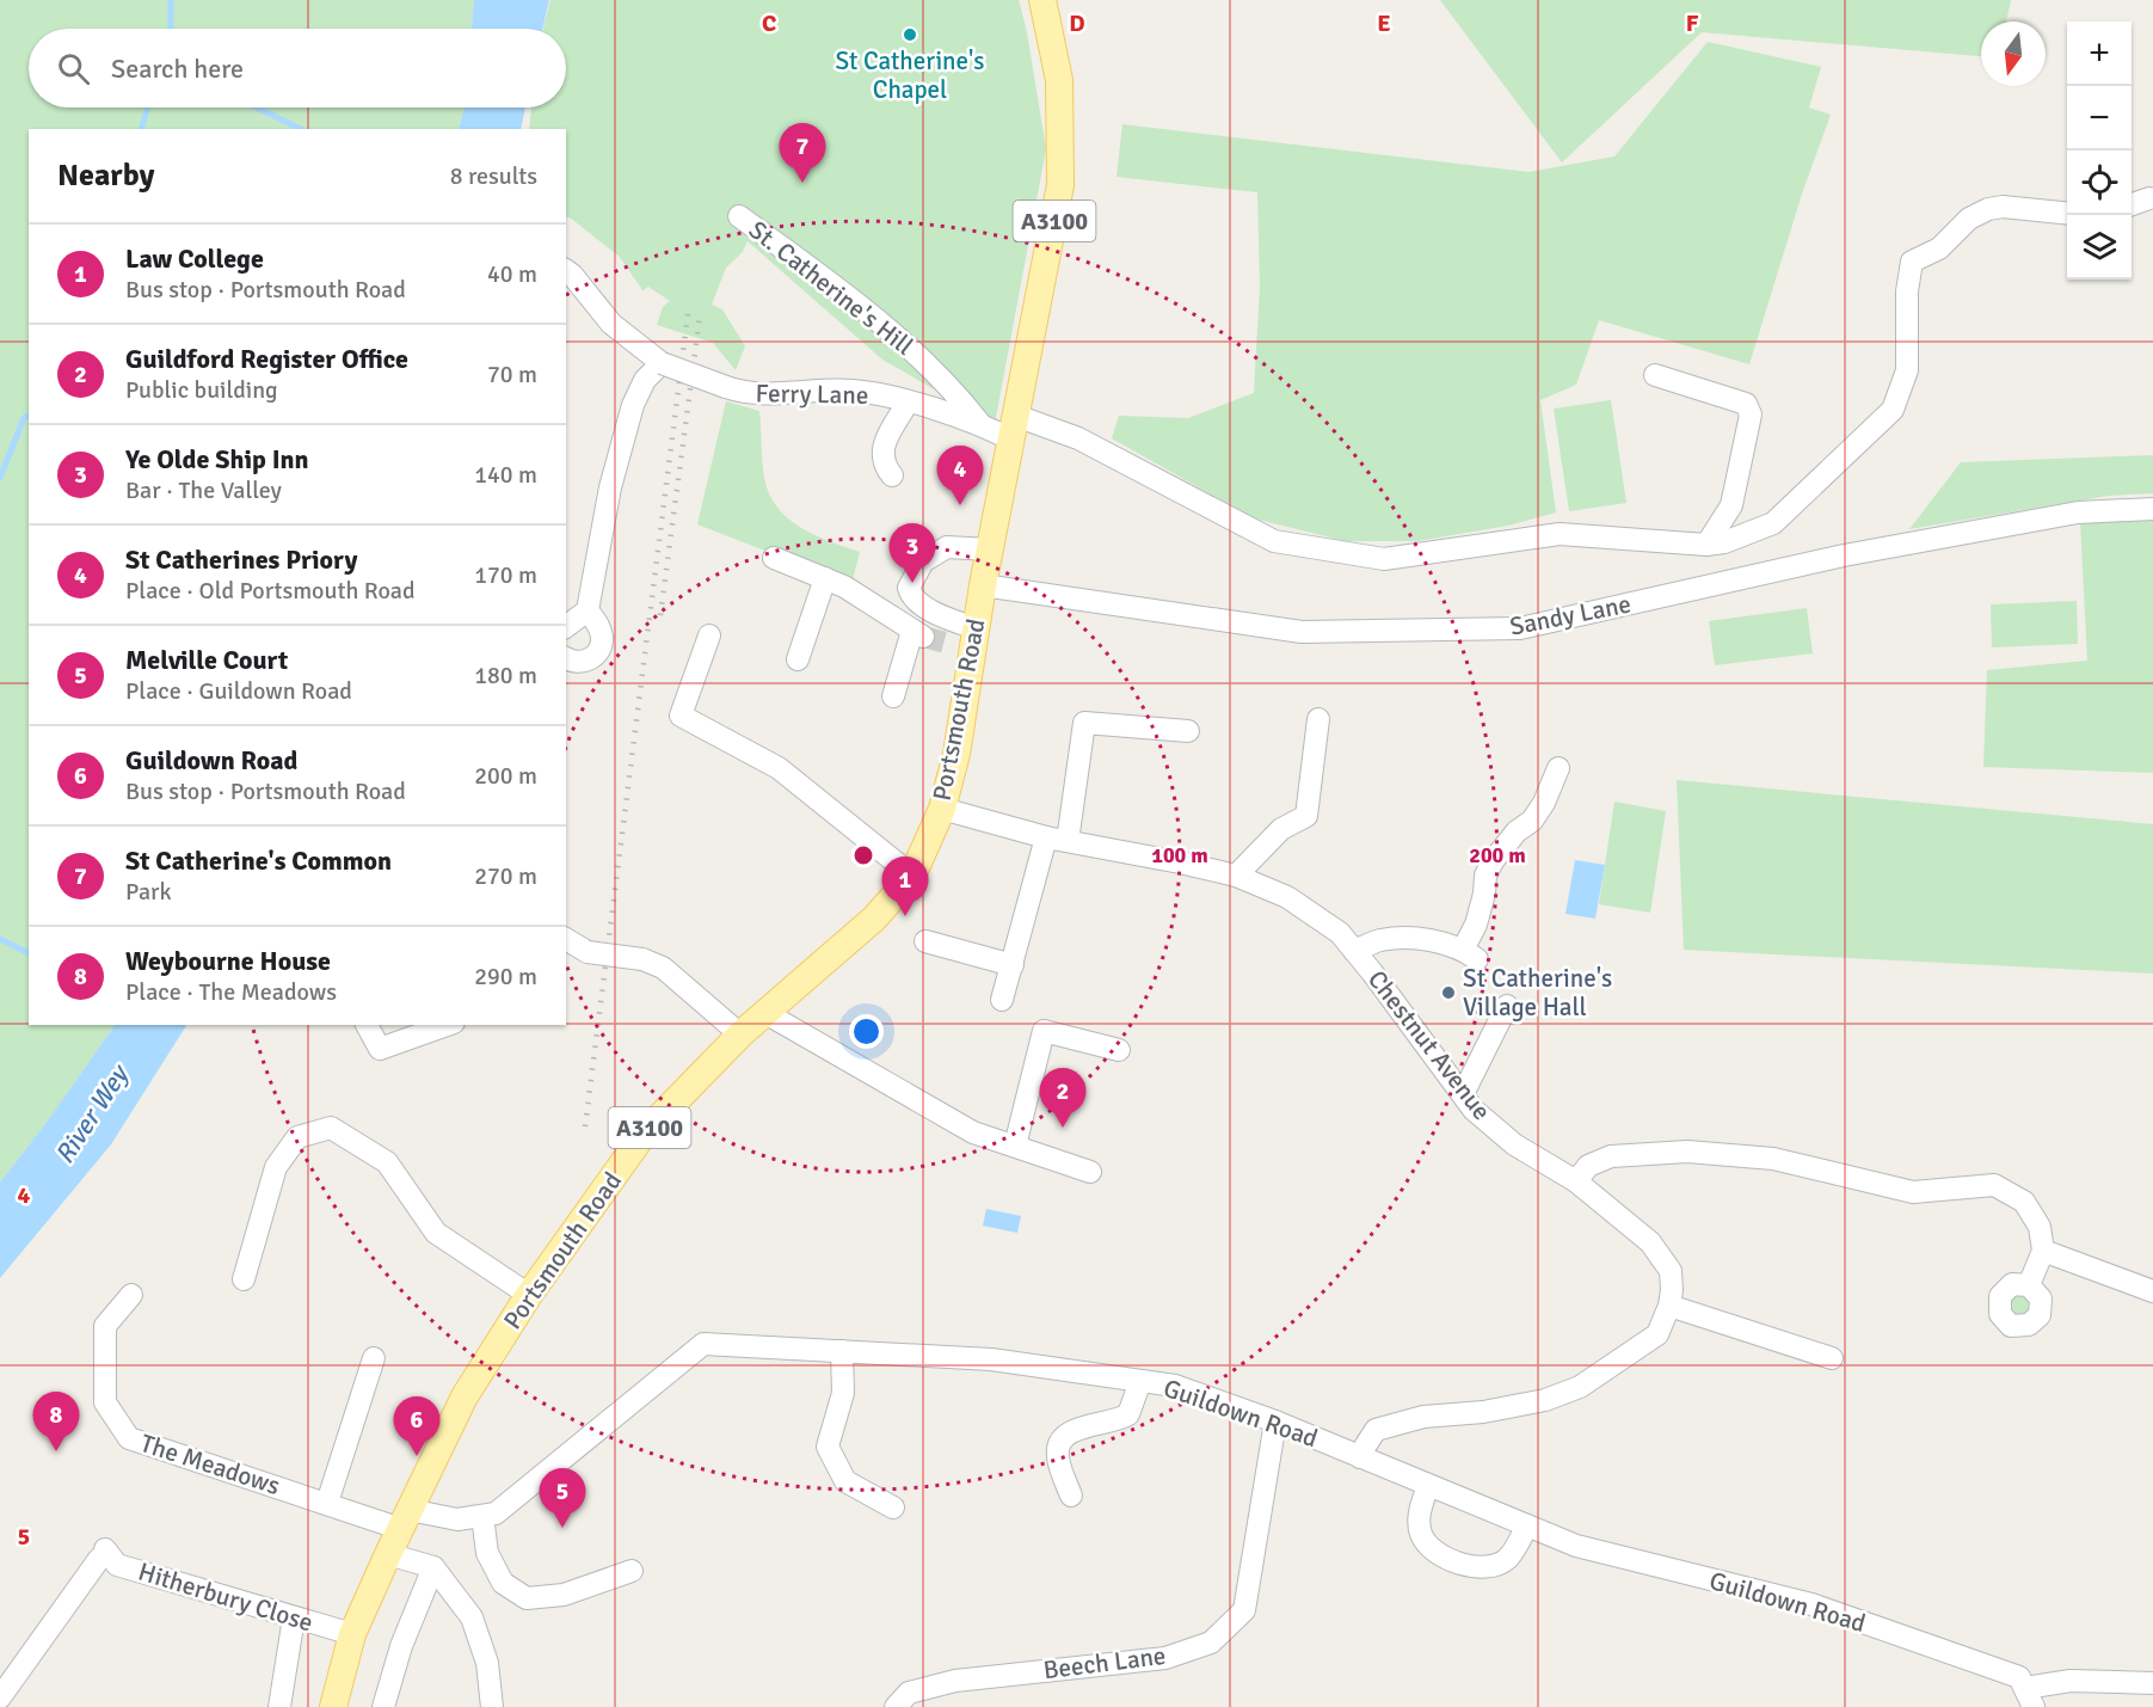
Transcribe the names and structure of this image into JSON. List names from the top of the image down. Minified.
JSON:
{"streets":{"main road":["A3100","Portsmouth Road"],"street":["St. Catherine's Hill","Ferry Lane","Sandy Lane","Chestnut Avenue","Guildown Road","The Meadows","Hitherbury Close","Beech Lane"]},"crossings":[["A3100","Ferry Lane"],["A3100","Sandy Lane"],["A3100","Portsmouth Road"],["St. Catherine's Hill","Ferry Lane"],["Sandy Lane","Portsmouth Road"],["Portsmouth Road","Chestnut Avenue"],["Portsmouth Road","Guildown Road"],["Portsmouth Road","The Meadows"],["Portsmouth Road","Hitherbury Close"],["Chestnut Avenue","Guildown Road"],["Guildown Road","The Meadows"],["Guildown Road","Beech Lane"]],"water":["River Wey"],"places":["St Catherine's Chapel","St Catherine's Village Hall"],"north":"bottom","page":{"map_buttons":["+","−"],"search":"Search here","pins":["7","4","3","1","2","8","6","5"],"heading":["Nearby","8 results"],"list":[{"mark":"1","name":"Law College","note":"Bus stop · Portsmouth Road","value":"40 m"},{"mark":"2","name":"Guildford Register Office","note":"Public building","value":"70 m"},{"mark":"3","name":"Ye Olde Ship Inn","note":"Bar · The Valley","value":"140 m"},{"mark":"4","name":"St Catherines Priory","note":"Place · Old Portsmouth Road","value":"170 m"},{"mark":"5","name":"Melville Court","note":"Place · Guildown Road","value":"180 m"},{"mark":"6","name":"Guildown Road","note":"Bus stop · Portsmouth Road","value":"200 m"},{"mark":"7","name":"St Catherine's Common","note":"Park","value":"270 m"},{"mark":"8","name":"Weybourne House","note":"Place · The Meadows","value":"290 m"}]},"grid":{"columns":["C","D","E","F"],"rows":["4","5"]},"rings":["100 m","200 m"]}
